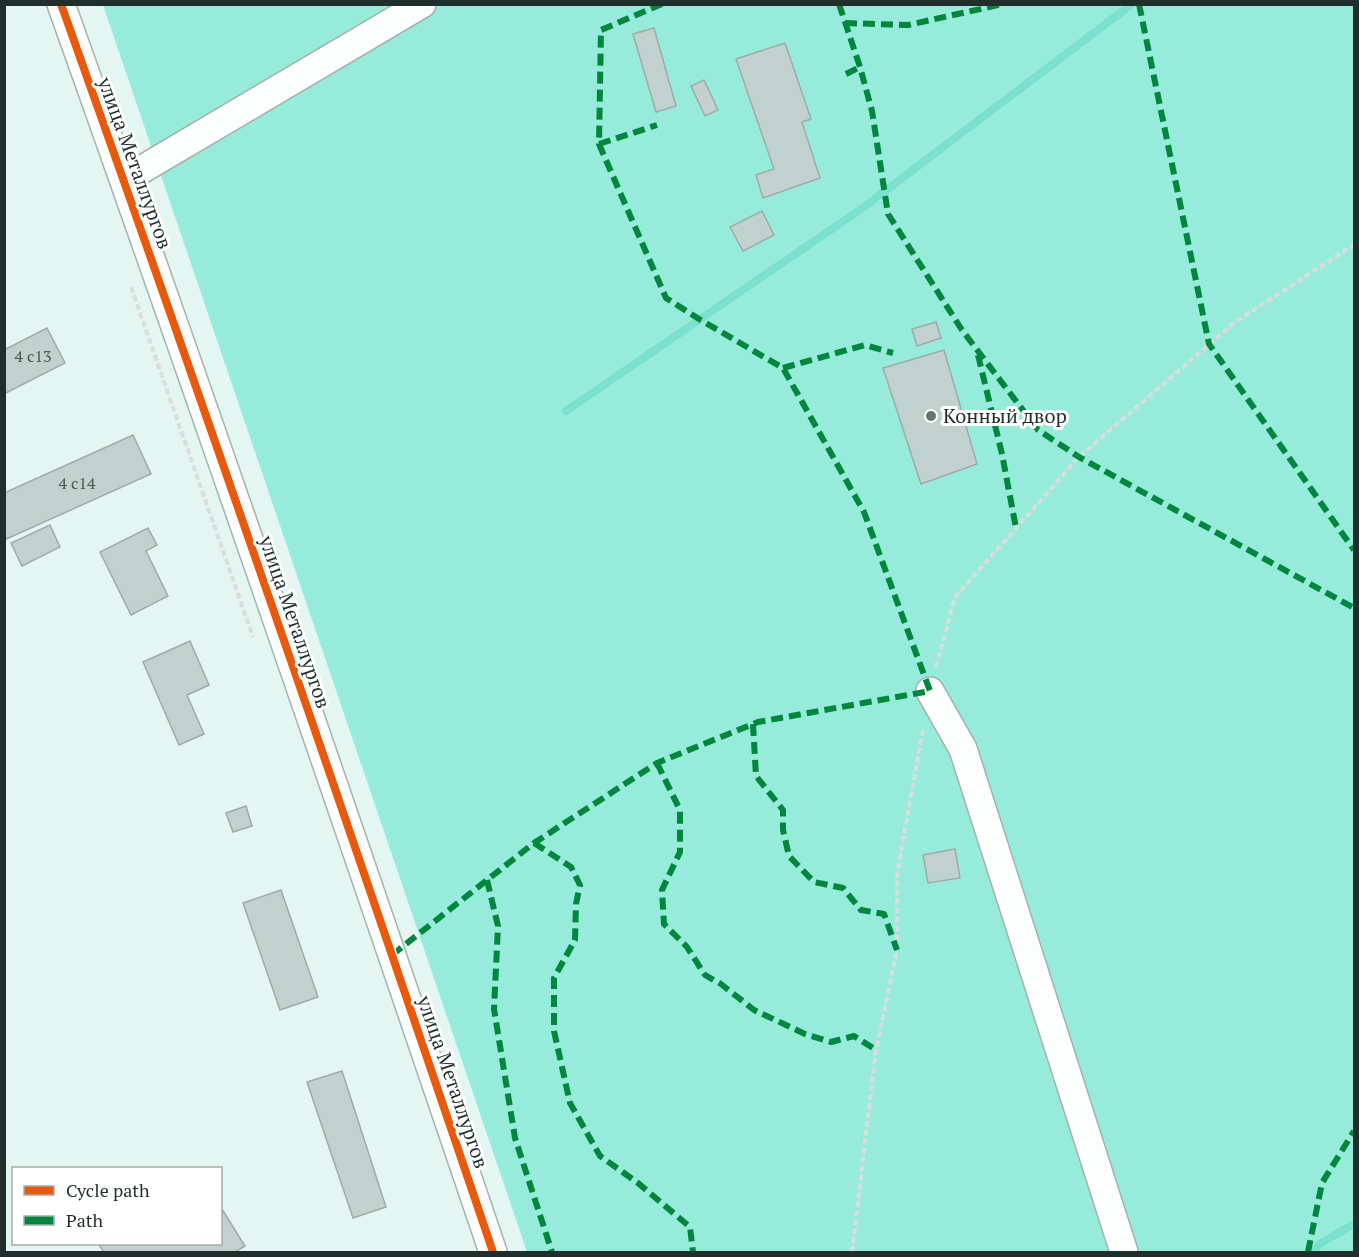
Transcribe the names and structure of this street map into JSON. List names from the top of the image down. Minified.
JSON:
{"streets":{"street":["улица Металлургов"]},"places":["Конный двор"],"house_numbers":["4 с13","4 с14"],"legend":["Cycle path","Path"]}
